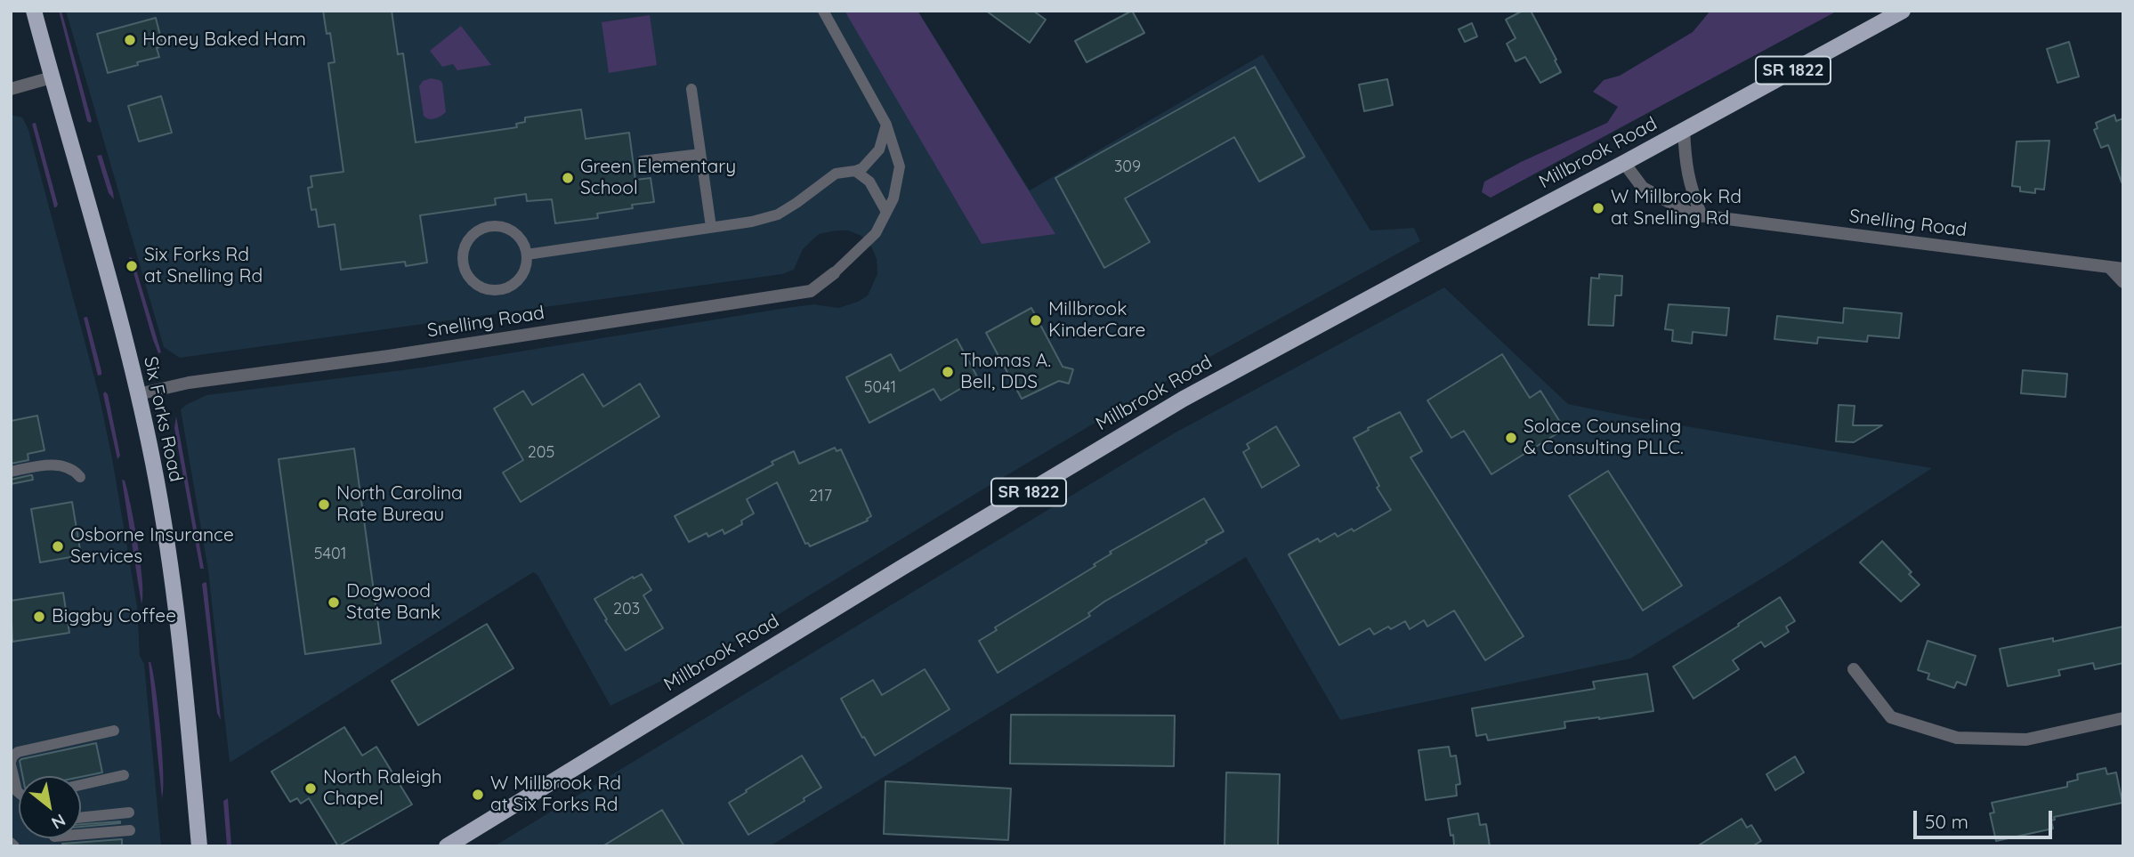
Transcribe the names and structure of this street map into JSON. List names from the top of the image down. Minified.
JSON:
{"streets":{"main road":["SR 1822","Millbrook Road","Six Forks Road"],"street":["Snelling Road"]},"crossings":[["Millbrook Road","Snelling Road"],["Snelling Road","Six Forks Road"]],"places":["Honey Baked Ham","Green Elementary School","W Millbrook Rd at Snelling Rd","Six Forks Rd at Snelling Rd","Millbrook KinderCare","Thomas A. Bell, DDS","Solace Counseling & Consulting PLLC.","North Carolina Rate Bureau","Osborne Insurance Services","Dogwood State Bank","Biggby Coffee","North Raleigh Chapel","W Millbrook Rd at Six Forks Rd"],"house_numbers":["309","5041","205","217","5401","203"],"scale_bar":"50 m","north":"bottom right"}
